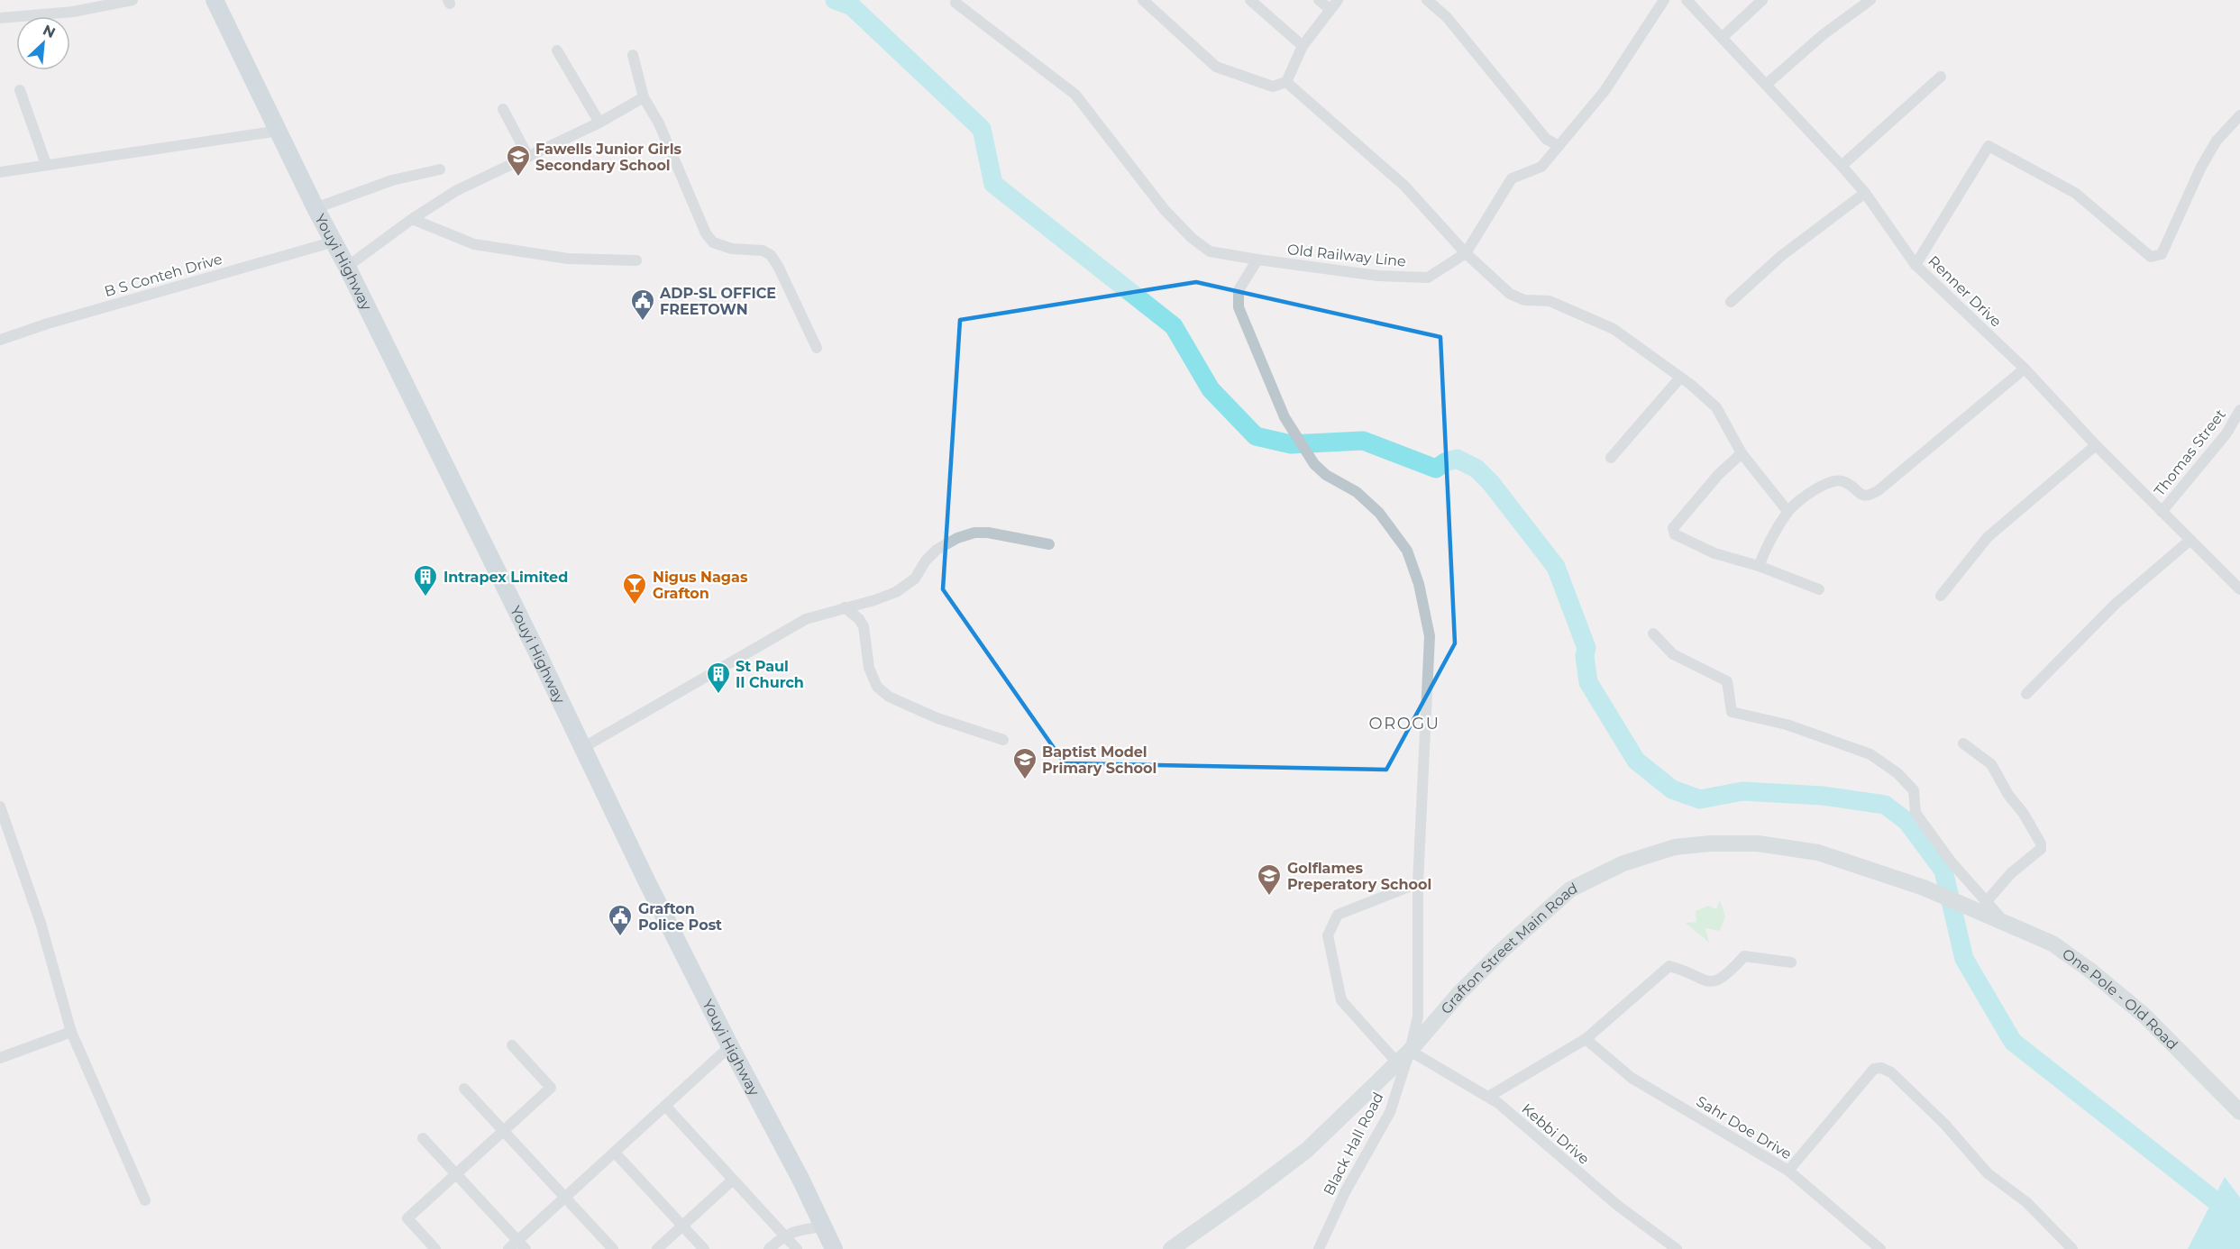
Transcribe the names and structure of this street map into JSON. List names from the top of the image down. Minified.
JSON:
{"streets":{"main road":["Youyi Highway"],"street":["Old Railway Line","B S Conteh Drive","Renner Drive","Thomas Street","Grafton Street Main Road","One Pole - Old Road","Sahr Doe Drive","Kebbi Drive","Black Hall Road"]},"crossings":[["Old Railway Line","Black Hall Road"],["Youyi Highway","B S Conteh Drive"],["Renner Drive","Thomas Street"],["Grafton Street Main Road","One Pole - Old Road"],["Grafton Street Main Road","Kebbi Drive"],["Grafton Street Main Road","Black Hall Road"],["Kebbi Drive","Black Hall Road"]],"districts":["OROGU"],"places":{"school or university":["Fawells Junior Girls Secondary School","Baptist Model Primary School","Golflames Preperatory School"],"public building":["ADP-SL OFFICE FREETOWN","Grafton Police Post"],"building":["Intrapex Limited","St Paul II Church"],"bar":["Nigus Nagas Grafton"]},"north":"top right"}
